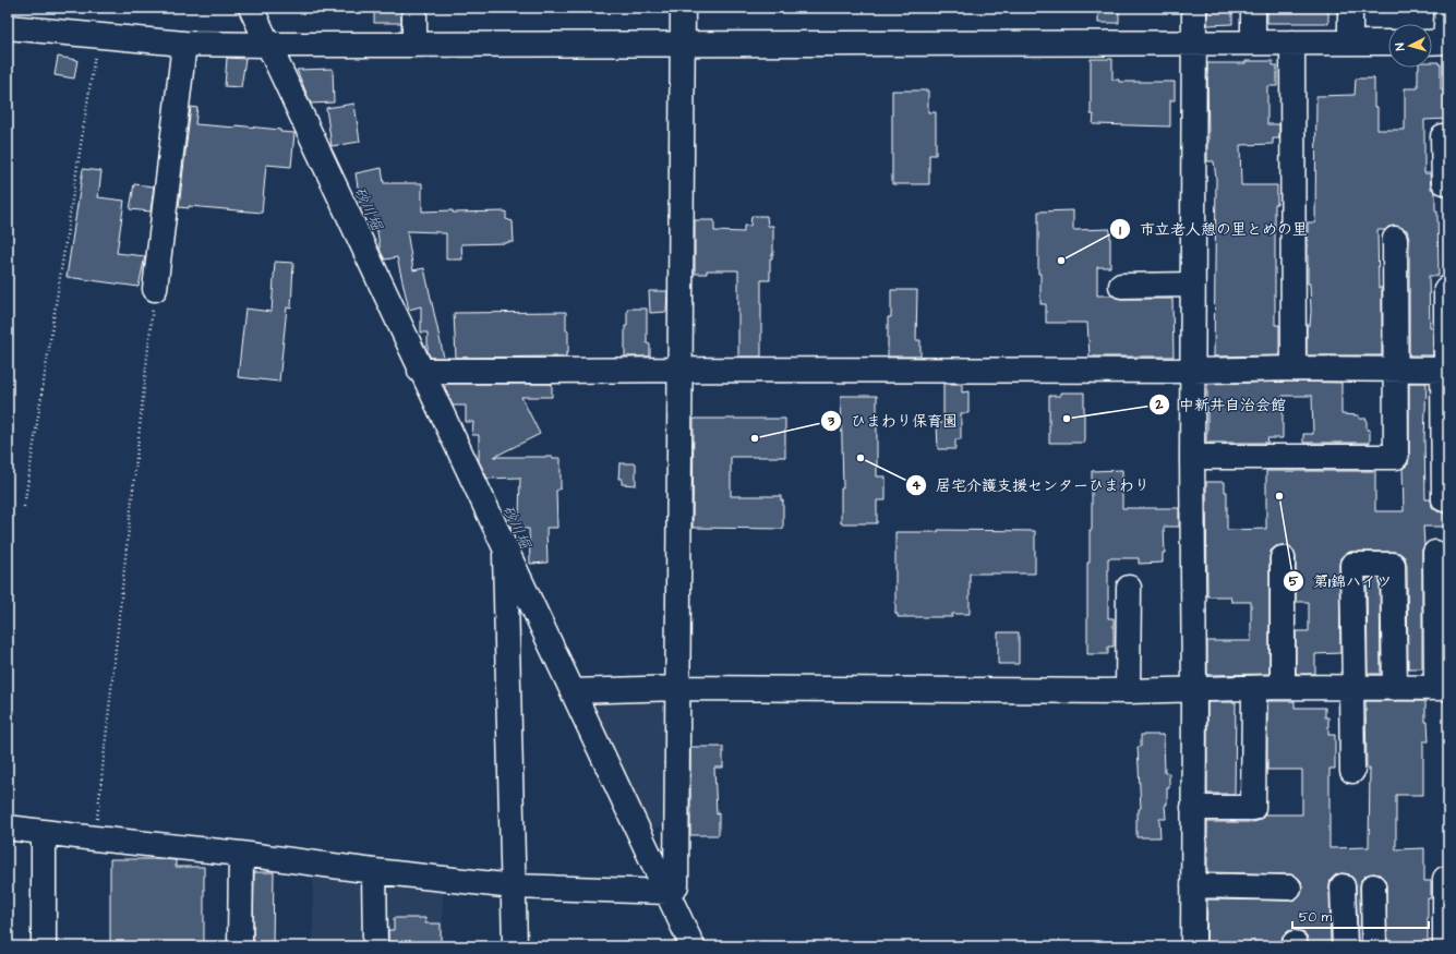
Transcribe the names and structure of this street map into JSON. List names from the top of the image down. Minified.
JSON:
{"water":["砂川堀"],"places":["市立老人憩の里とめの里","中新井自治会館","ひまわり保育園","居宅介護支援センターひまわり","第1錦ハイツ"],"scale_bar":"50 m","north":"left"}
